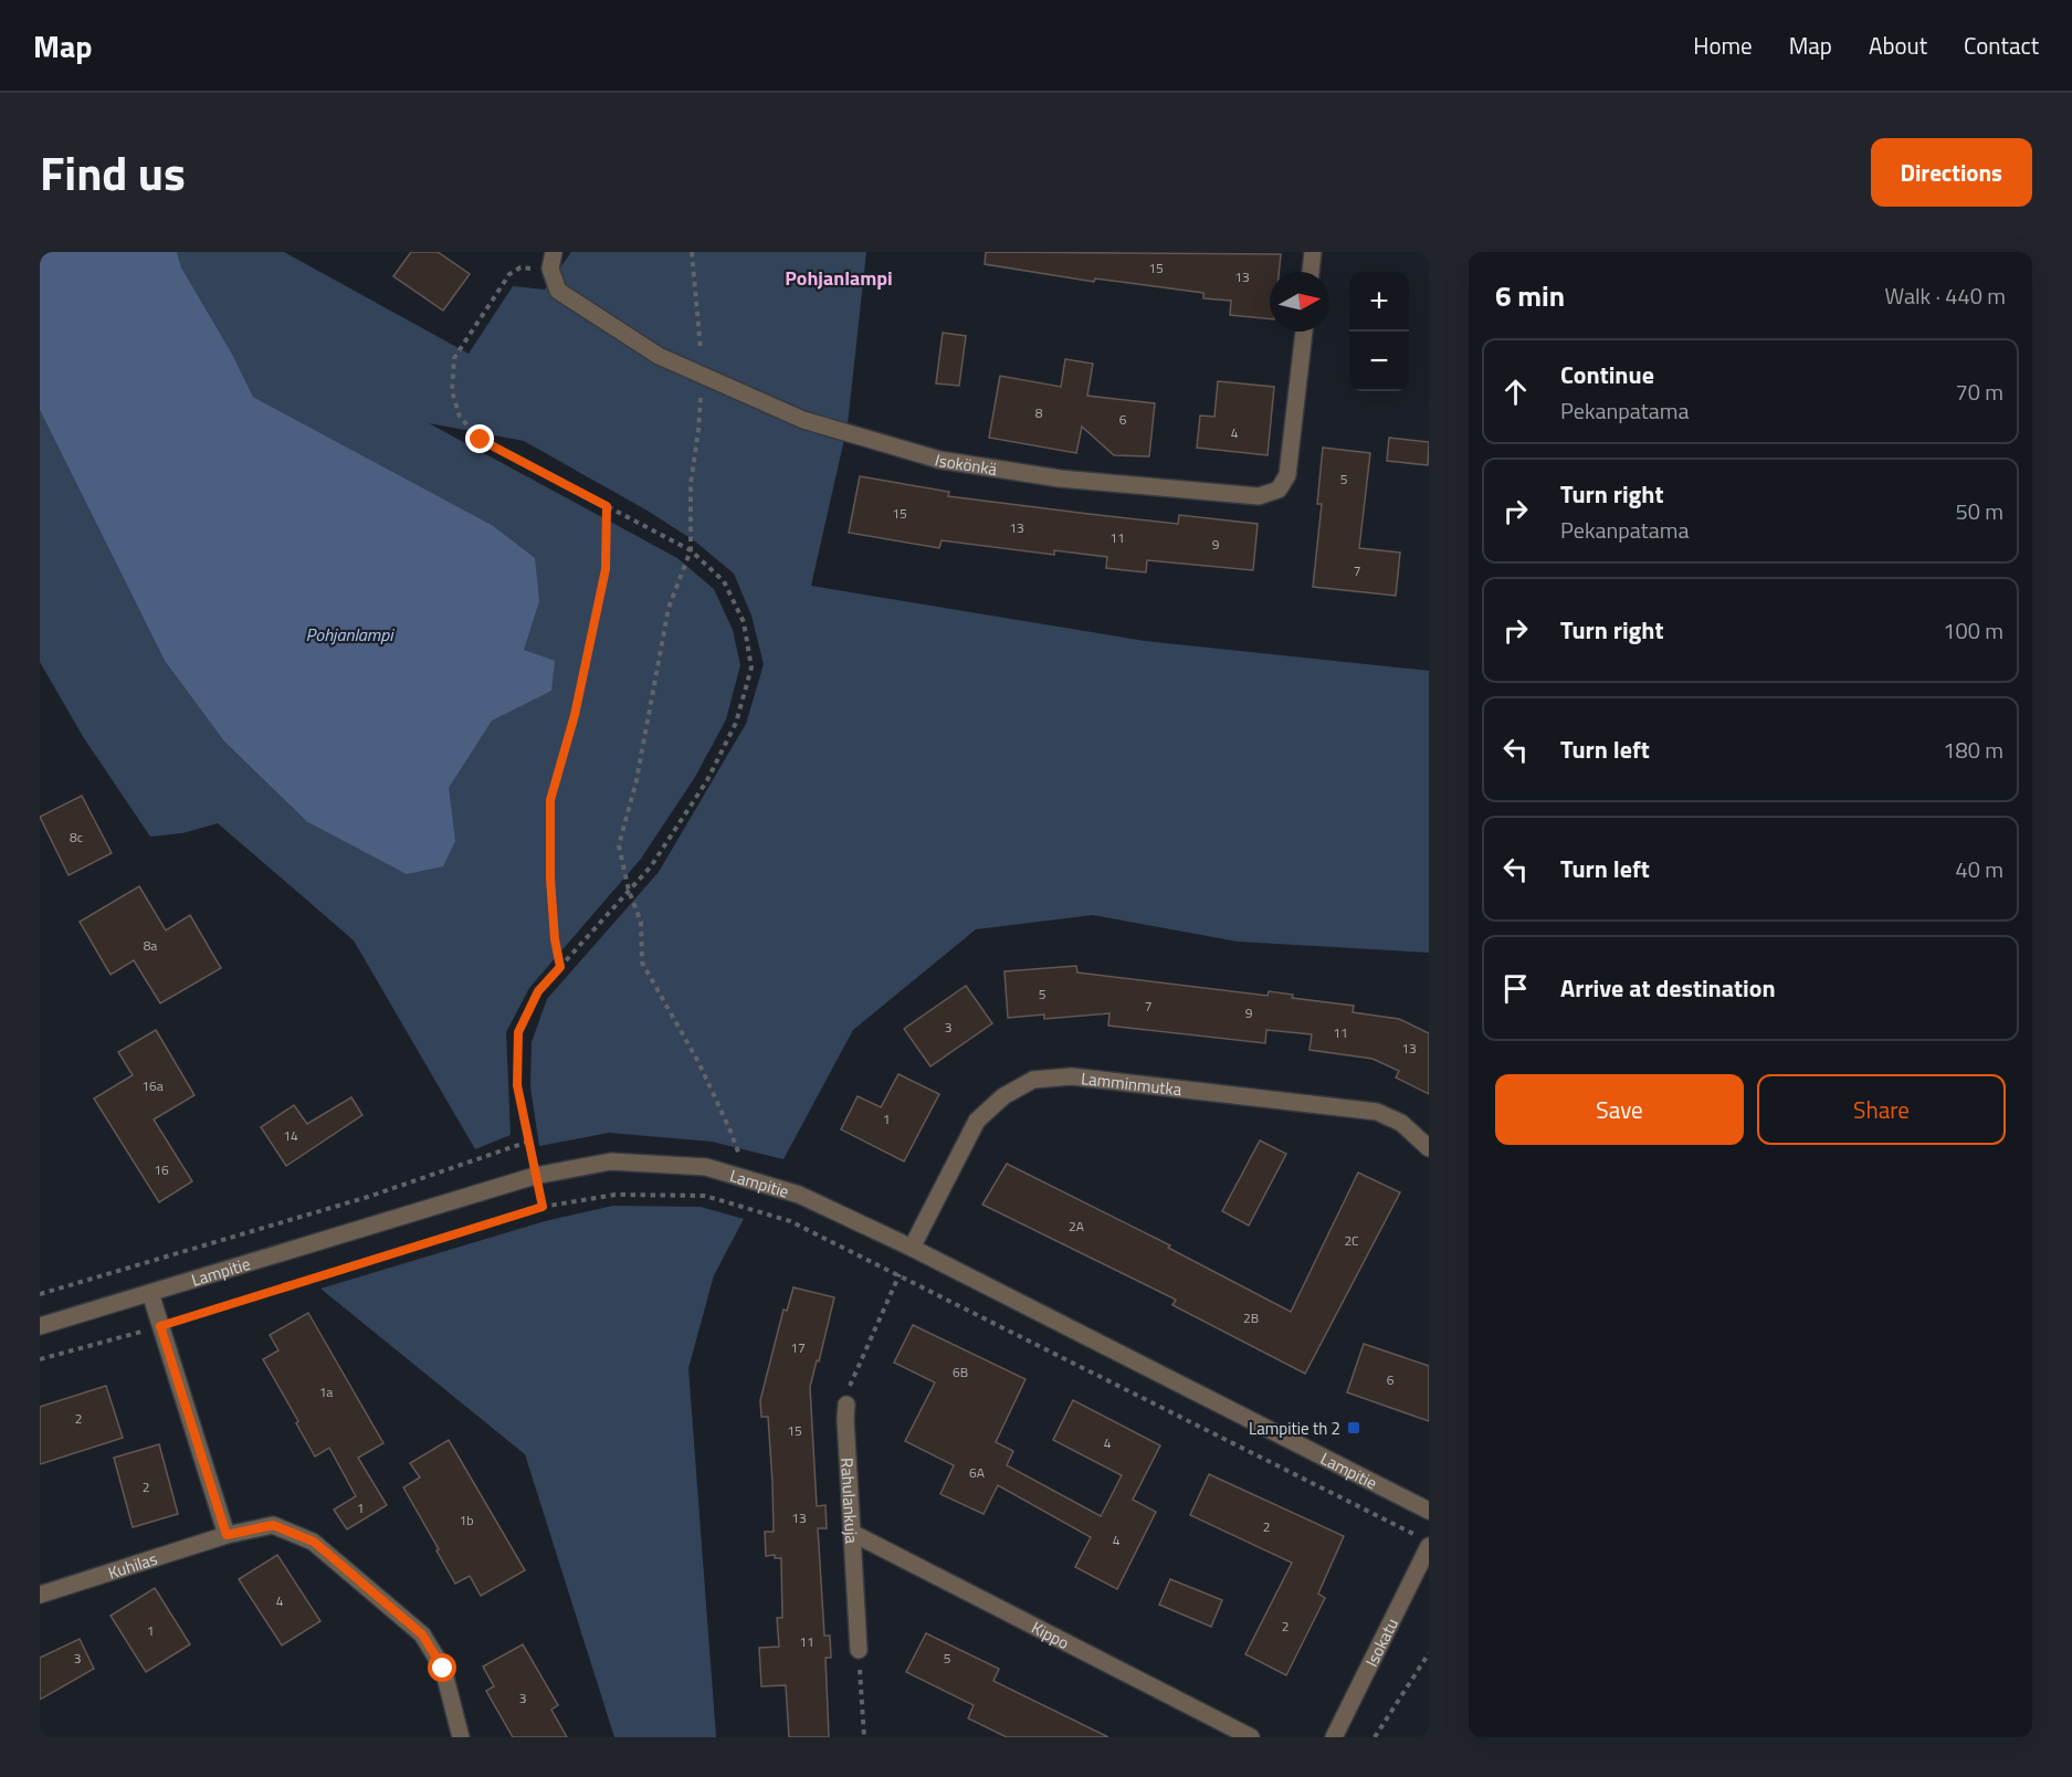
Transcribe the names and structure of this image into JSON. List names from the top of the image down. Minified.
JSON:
{"streets":{"street":["Isokönkä","Lamminmutka","Lampitie","Rahulankuja","Kuhilas","Kippo","Isokatu"]},"crossings":[["Lamminmutka","Lampitie"],["Rahulankuja","Kippo"]],"districts":["Pohjanlampi"],"water":["Pohjanlampi"],"places":{"transit":["Lampitie th 2"]},"house_numbers":["15","13","8","6","4","5","15","13","11","9","7","8c","8a","5","7","9","3","11","13","16a","1","14","16","2A","2C","2B","17","6B","6","1a","2","15","4","6A","2","1","13","1b","2","4","4","2","1","11","3","5","3"],"north":"right","page":{"header":"Map","nav":["Home","Map","About","Contact"],"title":"Find us","buttons":["Directions",["Save","Share"]],"heading":["6 min","Walk · 440 m"],"map_buttons":["+","−"],"list":[["Continue","Pekanpatama","70 m"],["Turn right","Pekanpatama","50 m"],["Turn right","100 m"],["Turn left","180 m"],["Turn left","40 m"],"Arrive at destination"]}}
